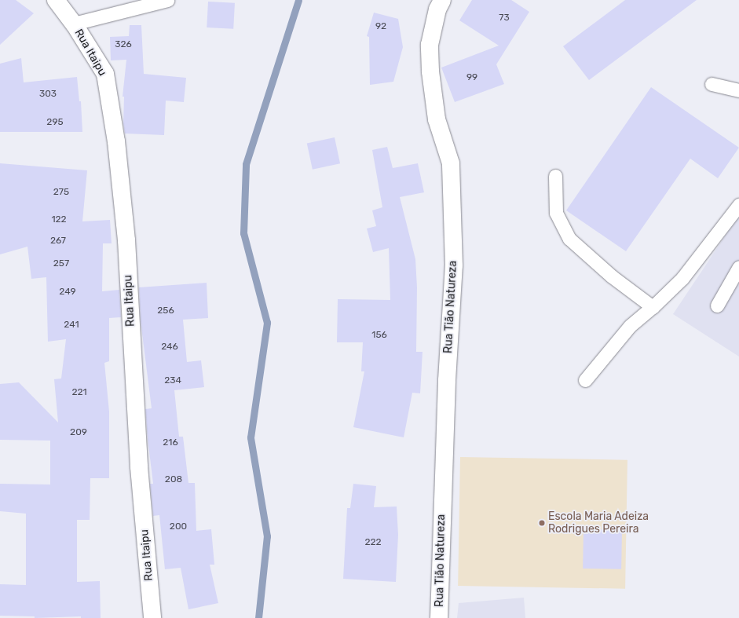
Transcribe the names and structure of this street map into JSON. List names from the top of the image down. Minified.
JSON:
{"streets":{"street":["Rua Itaipu","Rua Tião Natureza"]},"places":["Escola Maria Adeiza Rodrigues Pereira"],"house_numbers":["73","92","326","99","303","295","275","122","267","257","249","256","241","156","246","234","221","209","216","208","200","222"]}
